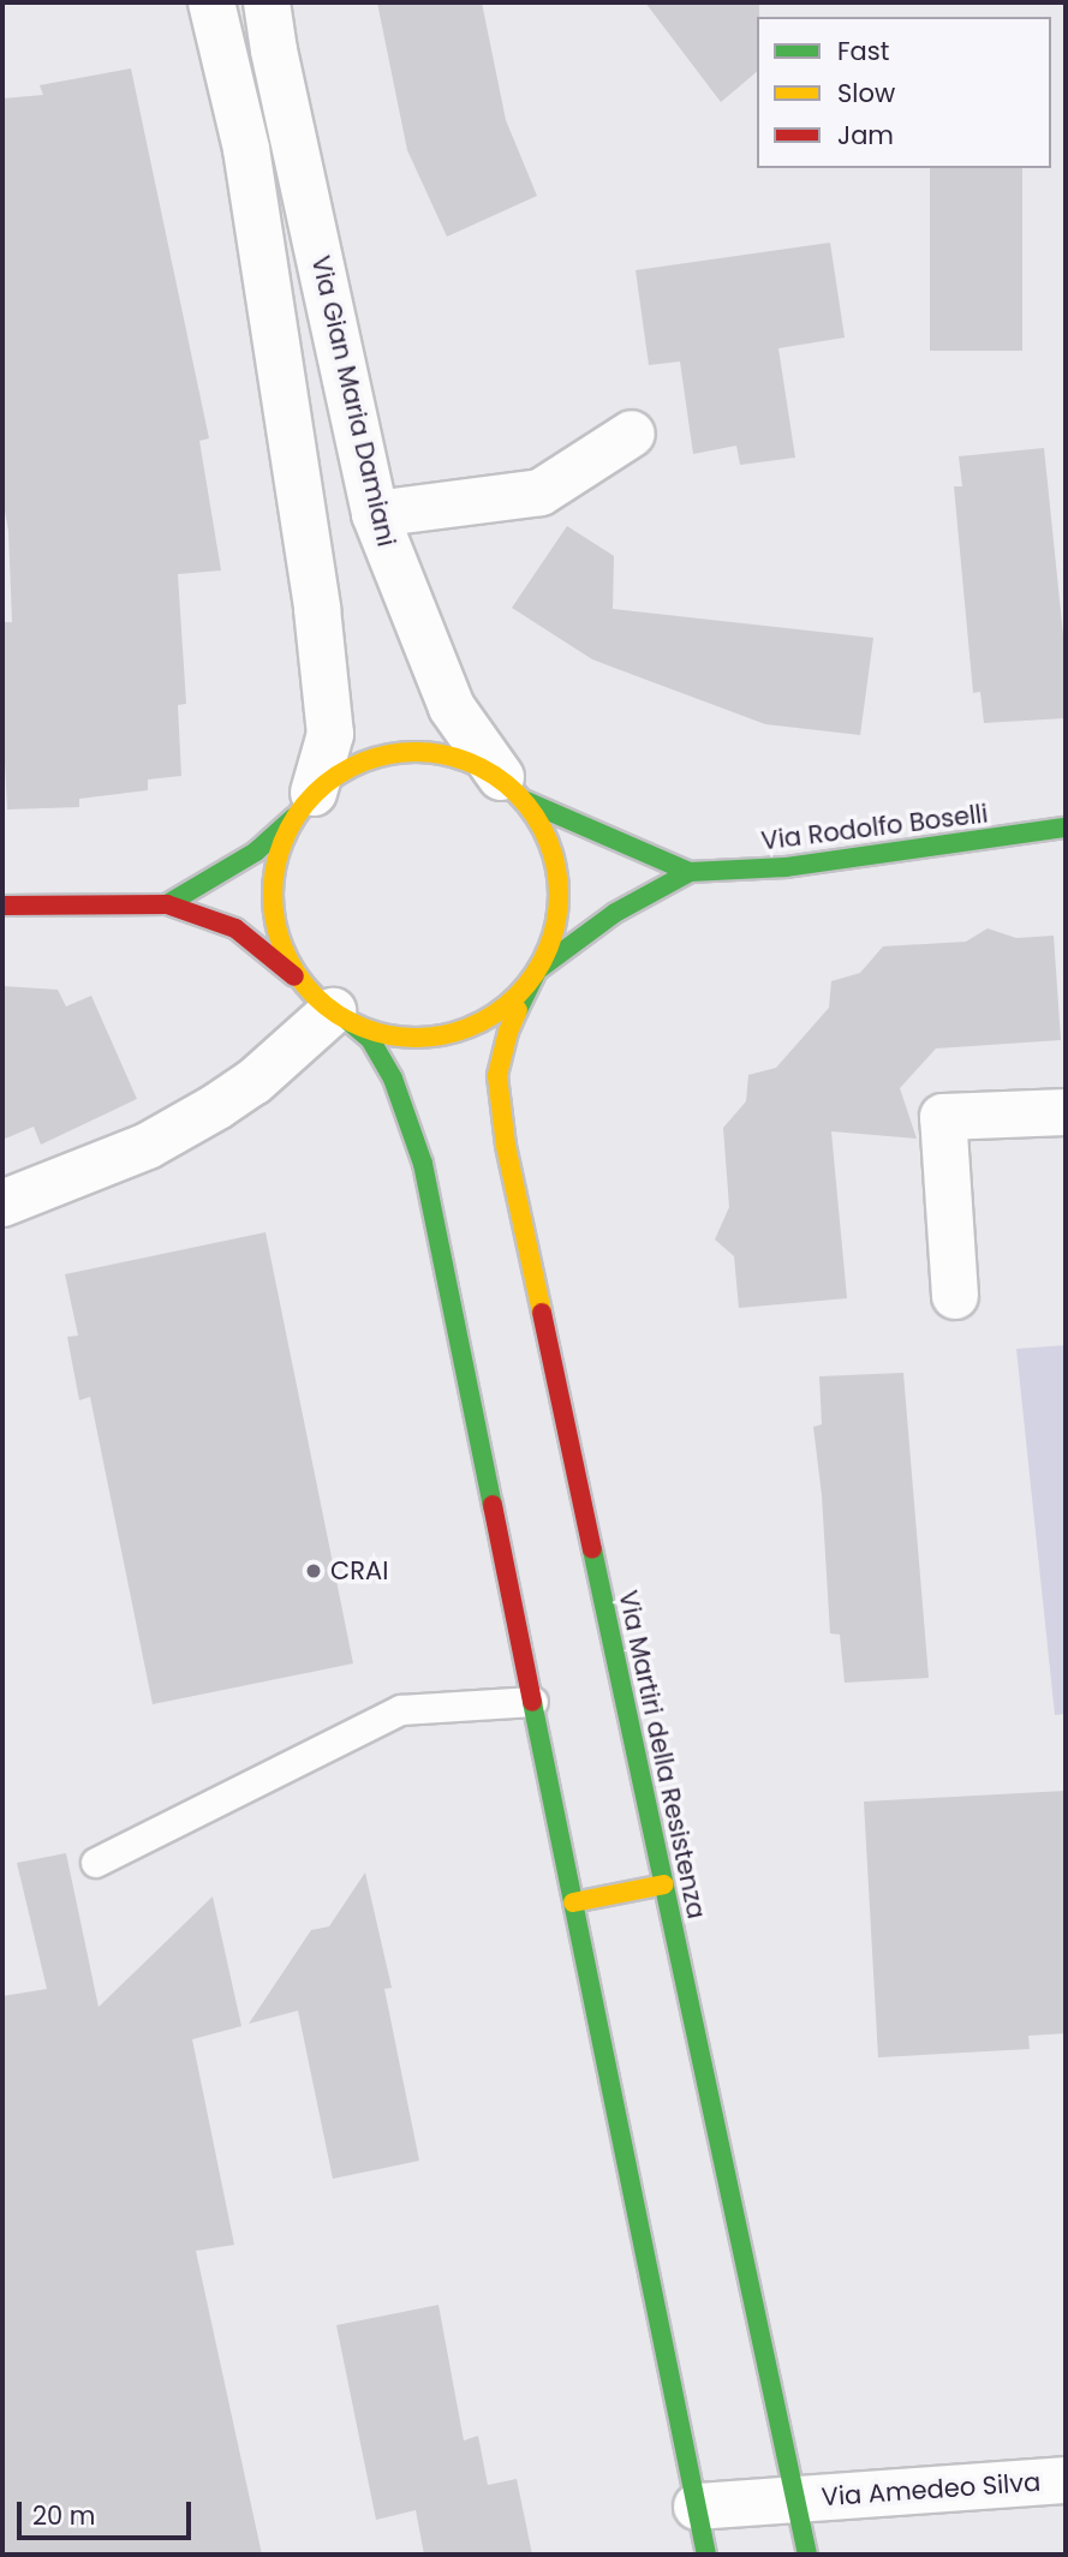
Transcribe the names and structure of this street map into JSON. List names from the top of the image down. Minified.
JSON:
{"streets":{"street":["Via Gian Maria Damiani","Via Rodolfo Boselli","Via Martiri della Resistenza","Via Amedeo Silva"]},"crossings":[["Via Gian Maria Damiani","Via Rodolfo Boselli"],["Via Gian Maria Damiani","Via Martiri della Resistenza"],["Via Rodolfo Boselli","Via Martiri della Resistenza"],["Via Martiri della Resistenza","Via Amedeo Silva"]],"places":["CRAI"],"legend":["Fast","Slow","Jam"],"scale_bar":"20 m"}
